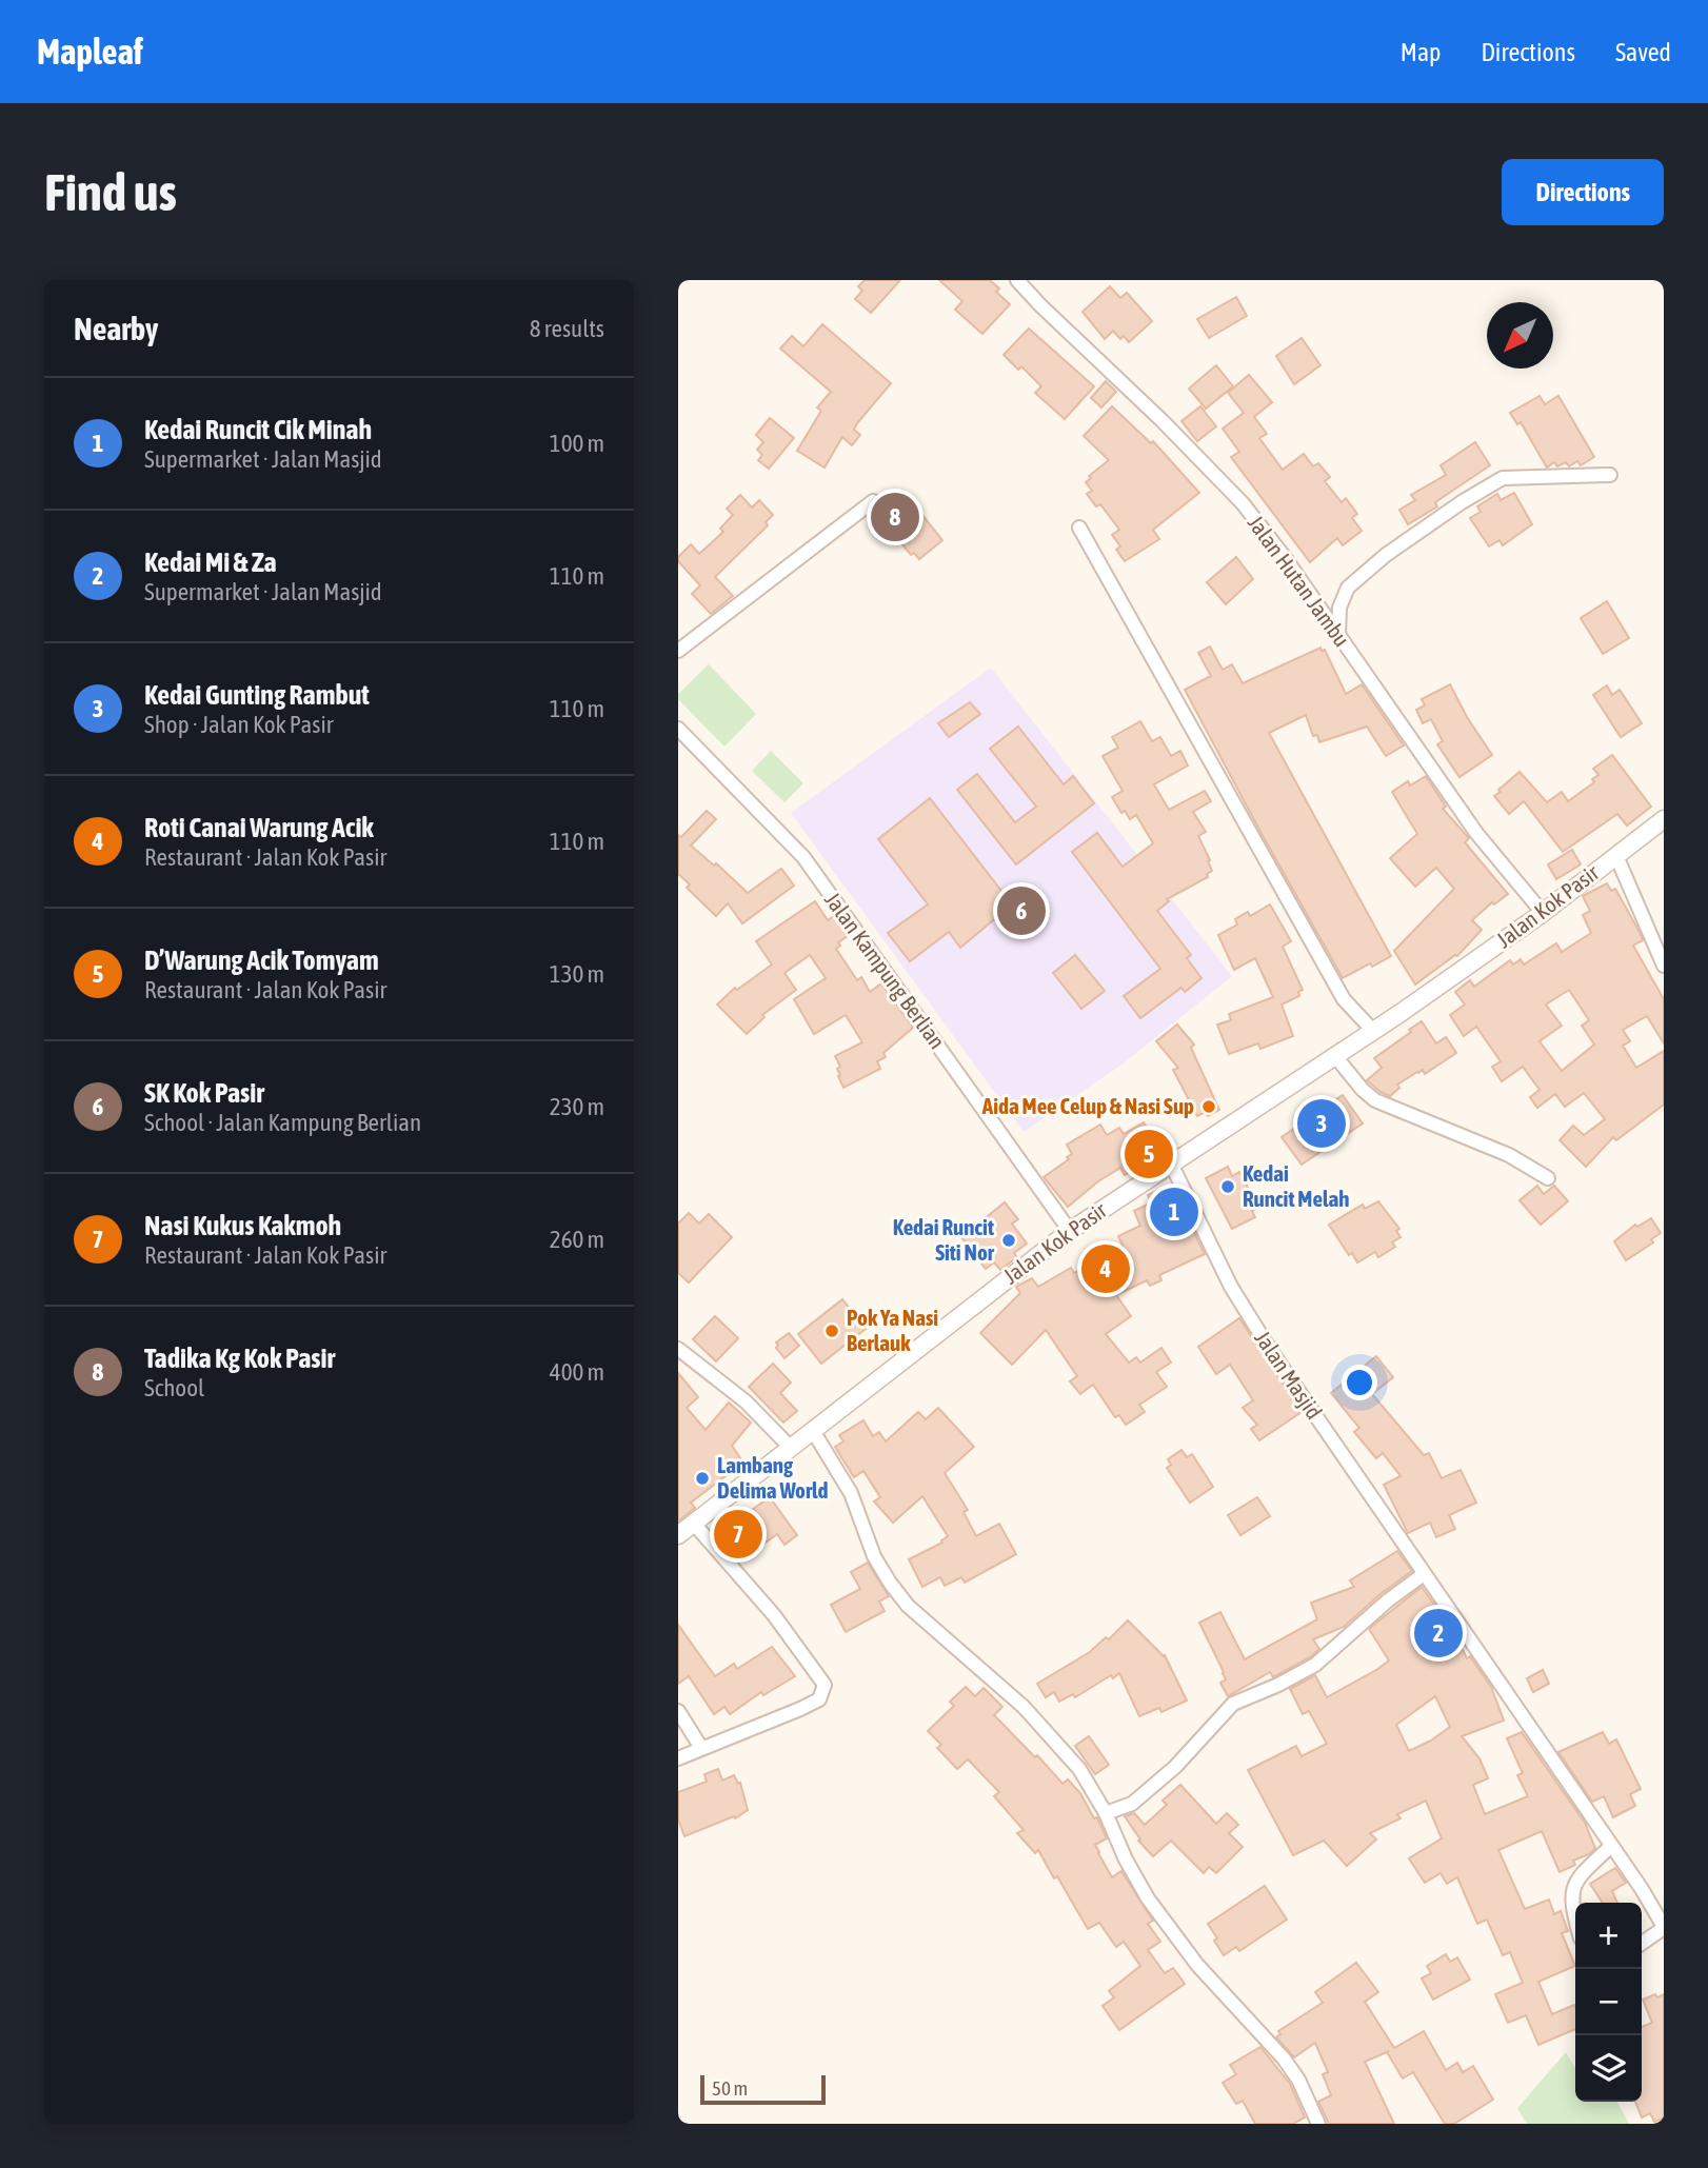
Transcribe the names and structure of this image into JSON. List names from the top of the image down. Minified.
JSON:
{"streets":{"street":["Jalan Hutan Jambu","Jalan Kok Pasir","Jalan Kampung Berlian","Jalan Masjid"]},"crossings":[["Jalan Hutan Jambu","Jalan Kok Pasir"],["Jalan Kok Pasir","Jalan Kampung Berlian"],["Jalan Kok Pasir","Jalan Masjid"]],"places":["Aida Mee Celup & Nasi Sup","Kedai Runcit Melah","Kedai Runcit Siti Nor","Pok Ya Nasi Berlauk","Lambang Delima World"],"scale_bar":"50 m","north":"bottom left","page":{"header":"Mapleaf","nav":["Map","Directions","Saved"],"buttons":"Directions","title":"Find us","heading":["Nearby","8 results"],"list":[{"mark":"1","name":"Kedai Runcit Cik Minah","note":"Supermarket · Jalan Masjid","value":"100 m"},{"mark":"2","name":"Kedai Mi & Za","note":"Supermarket · Jalan Masjid","value":"110 m"},{"mark":"3","name":"Kedai Gunting Rambut","note":"Shop · Jalan Kok Pasir","value":"110 m"},{"mark":"4","name":"Roti Canai Warung Acik","note":"Restaurant · Jalan Kok Pasir","value":"110 m"},{"mark":"5","name":"D’Warung Acik Tomyam","note":"Restaurant · Jalan Kok Pasir","value":"130 m"},{"mark":"6","name":"SK Kok Pasir","note":"School · Jalan Kampung Berlian","value":"230 m"},{"mark":"7","name":"Nasi Kukus Kakmoh","note":"Restaurant · Jalan Kok Pasir","value":"260 m"},{"mark":"8","name":"Tadika Kg Kok Pasir","note":"School","value":"400 m"}],"pins":["8","6","3","5","1","4","7","2"],"map_buttons":["+","−"],"scale":"50 m"}}
